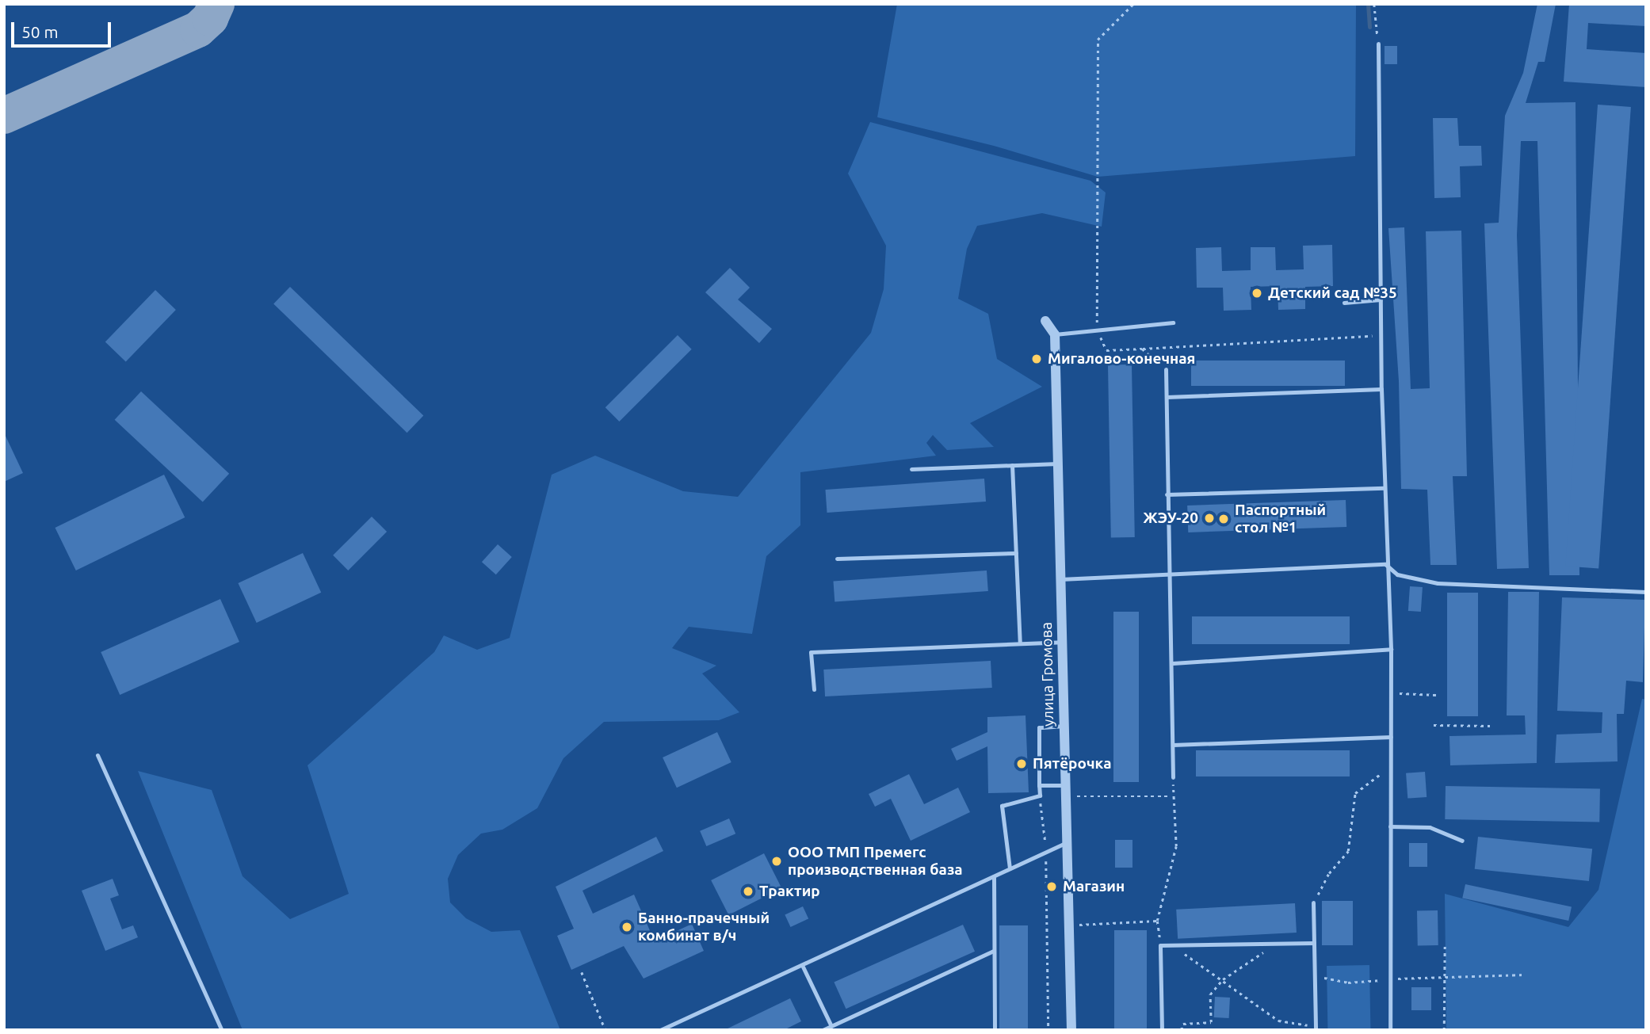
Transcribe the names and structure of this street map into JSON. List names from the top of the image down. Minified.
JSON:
{"streets":{"street":["улица Громова"]},"places":["Детский сад №35","Мигалово-конечная","ЖЭУ-20","Паспортный стол №1","Пятёрочка","ООО ТМП Премегс производственная база","Магазин","Трактир","Банно-прачечный комбинат в/ч"],"scale_bar":"50 m"}
